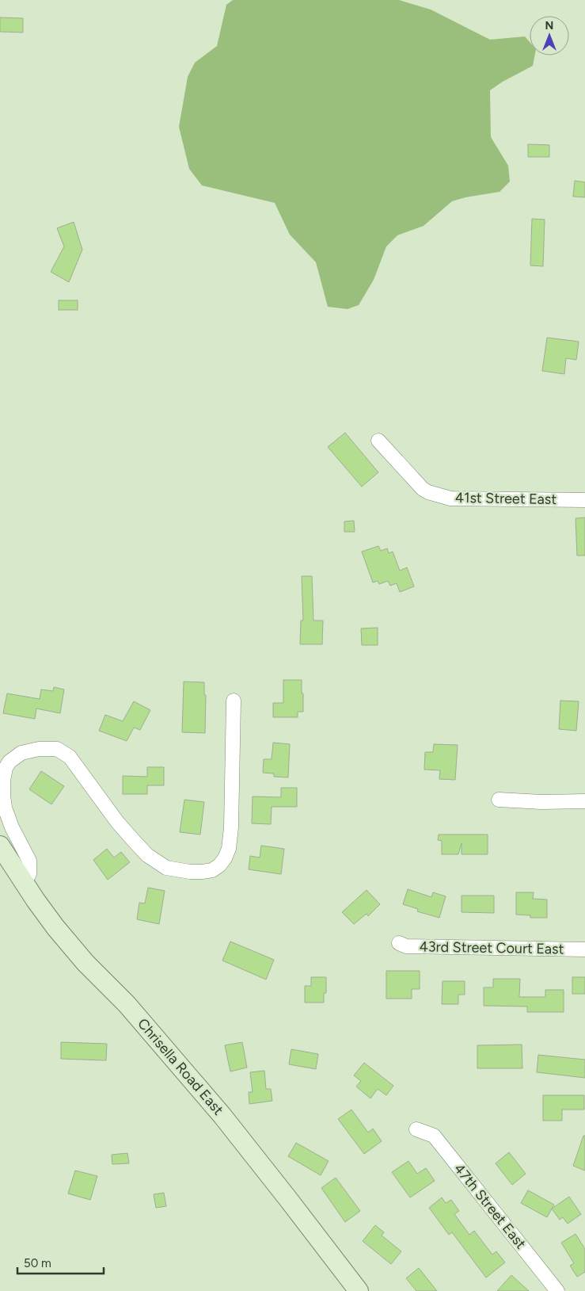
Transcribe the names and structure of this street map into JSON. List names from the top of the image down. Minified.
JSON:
{"streets":{"street":["41st Street East","43rd Street Court East","Chrisella Road East","47th Street East"]},"scale_bar":"50 m","north":"top"}
